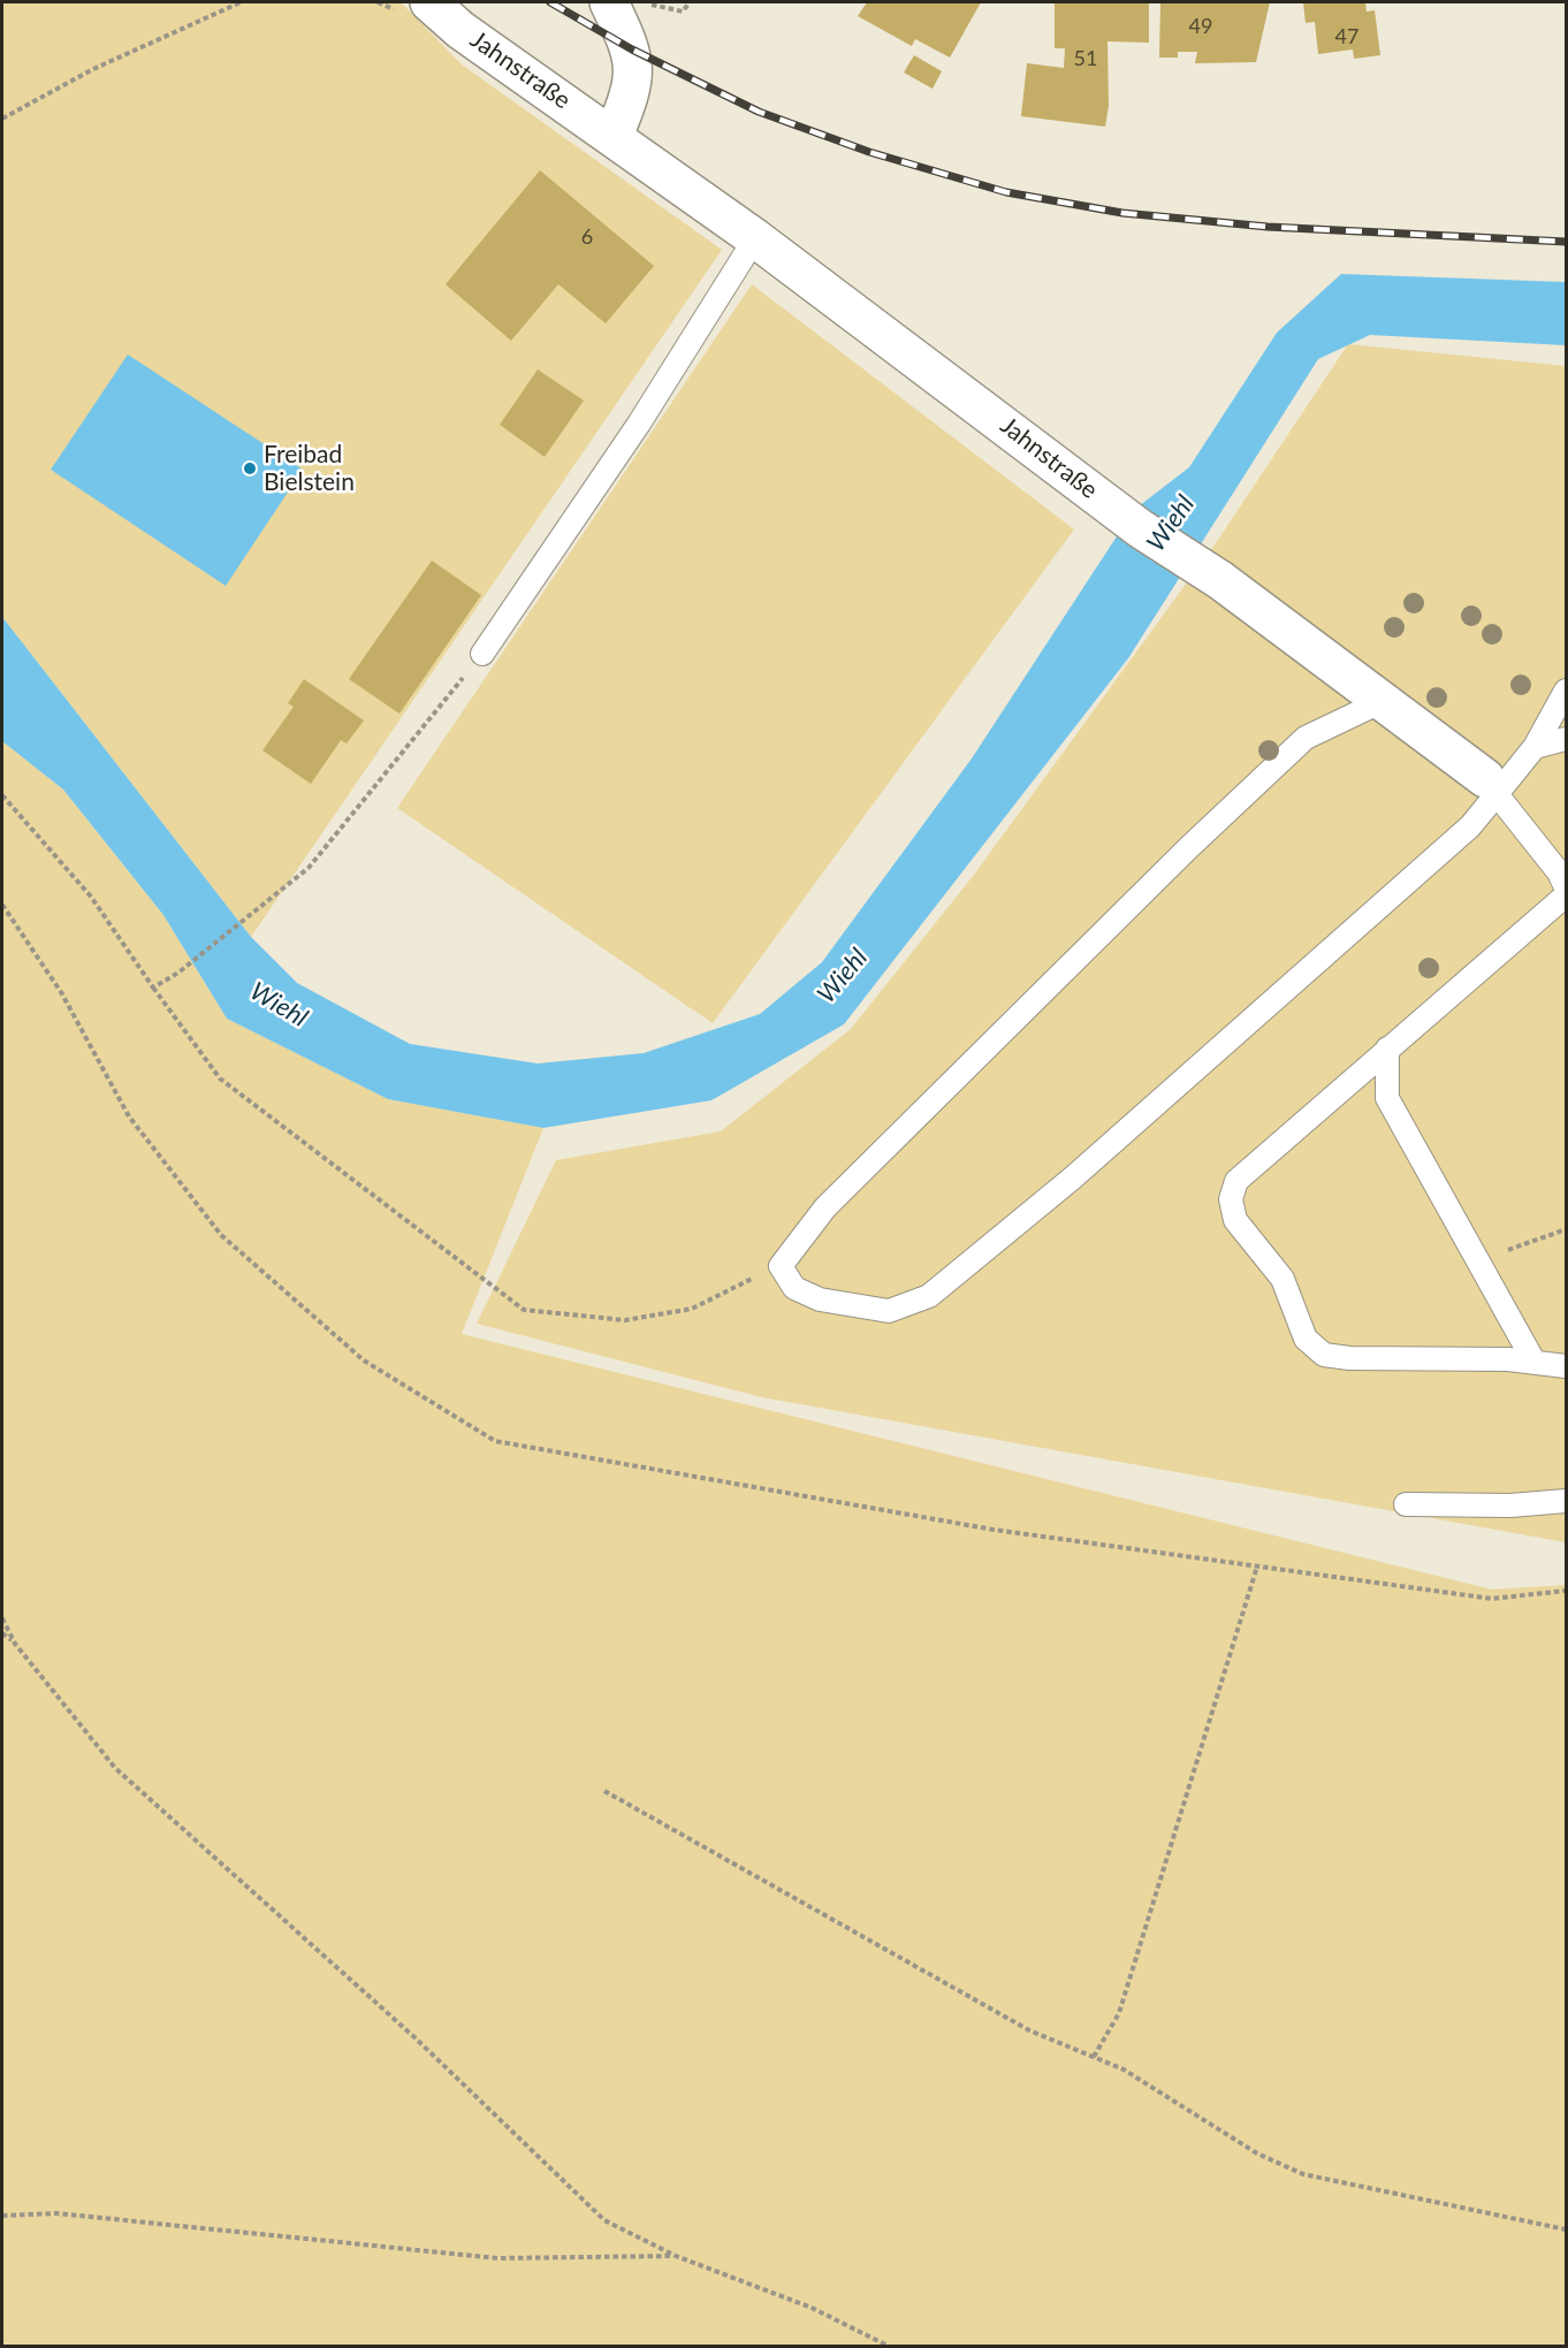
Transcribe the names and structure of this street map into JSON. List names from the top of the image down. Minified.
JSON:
{"streets":{"street":["Jahnstraße"]},"water":["Wiehl"],"places":["Freibad Bielstein"],"house_numbers":["49","47","51","6"]}
